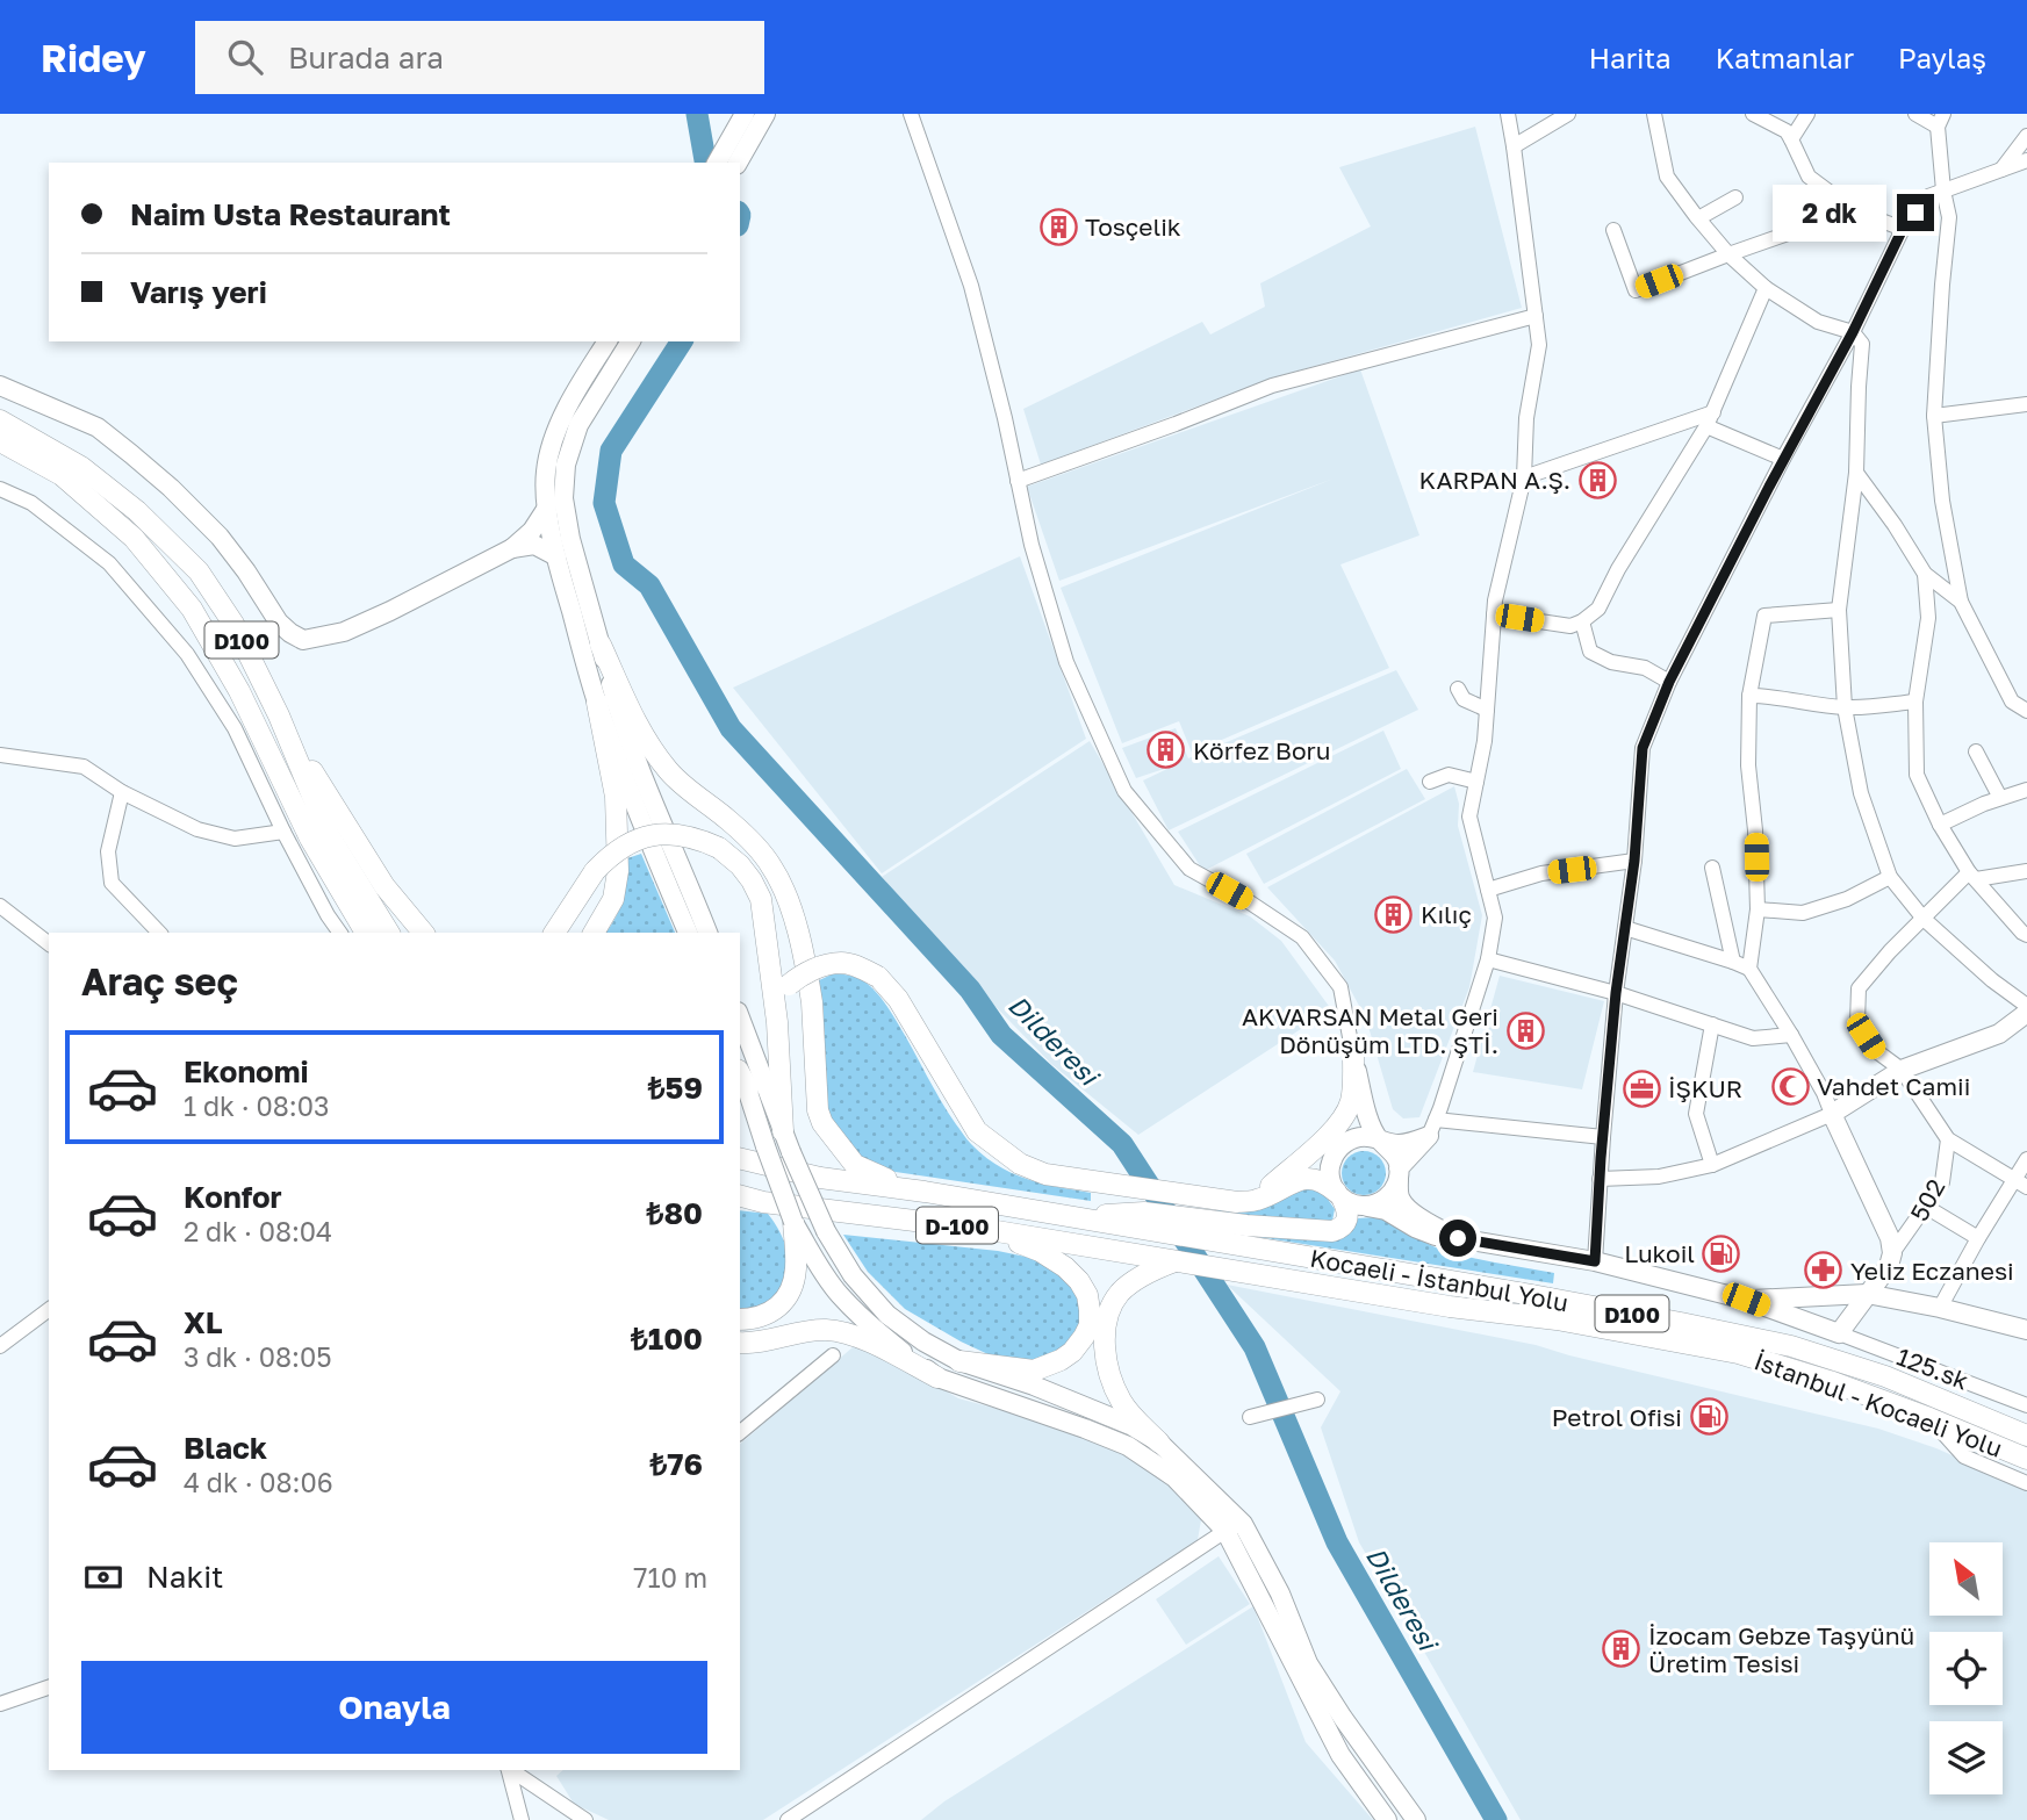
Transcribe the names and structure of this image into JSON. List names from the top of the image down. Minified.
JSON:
{"streets":{"highway":["D100","D-100","Kocaeli - İstanbul Yolu","İstanbul - Kocaeli Yolu"],"street":["502","125.sk"]},"crossings":[["D100","Kocaeli - İstanbul Yolu"],["D-100","İstanbul - Kocaeli Yolu"]],"water":["Dilderesi"],"places":{"building":["Tosçelik","KARPAN A.Ş.","Körfez Boru","Kılıç","AKVARSAN Metal Geri Dönüşüm LTD. ŞTİ.","İzocam Gebze Taşyünü Üretim Tesisi"],"mosque":["Vahdet Camii"],"office":["İŞKUR"],"fuel station":["Lukoil","Petrol Ofisi"],"pharmacy":["Yeliz Eczanesi"]},"north":"top left","page":{"header":"Ridey","search":"Burada ara","nav":["Harita","Katmanlar","Paylaş"],"banner":["Naim Usta Restaurant","Varış yeri"],"bubble":"2 dk","heading":"Araç seç","list":[{"name":"Ekonomi","note":"1 dk · 08:03","value":"₺59"},{"name":"Konfor","note":"2 dk · 08:04","value":"₺80"},{"name":"XL","note":"3 dk · 08:05","value":"₺100"},{"name":"Black","note":"4 dk · 08:06","value":"₺76"}],"pay":["Nakit","710 m"],"buttons":"Onayla"}}
